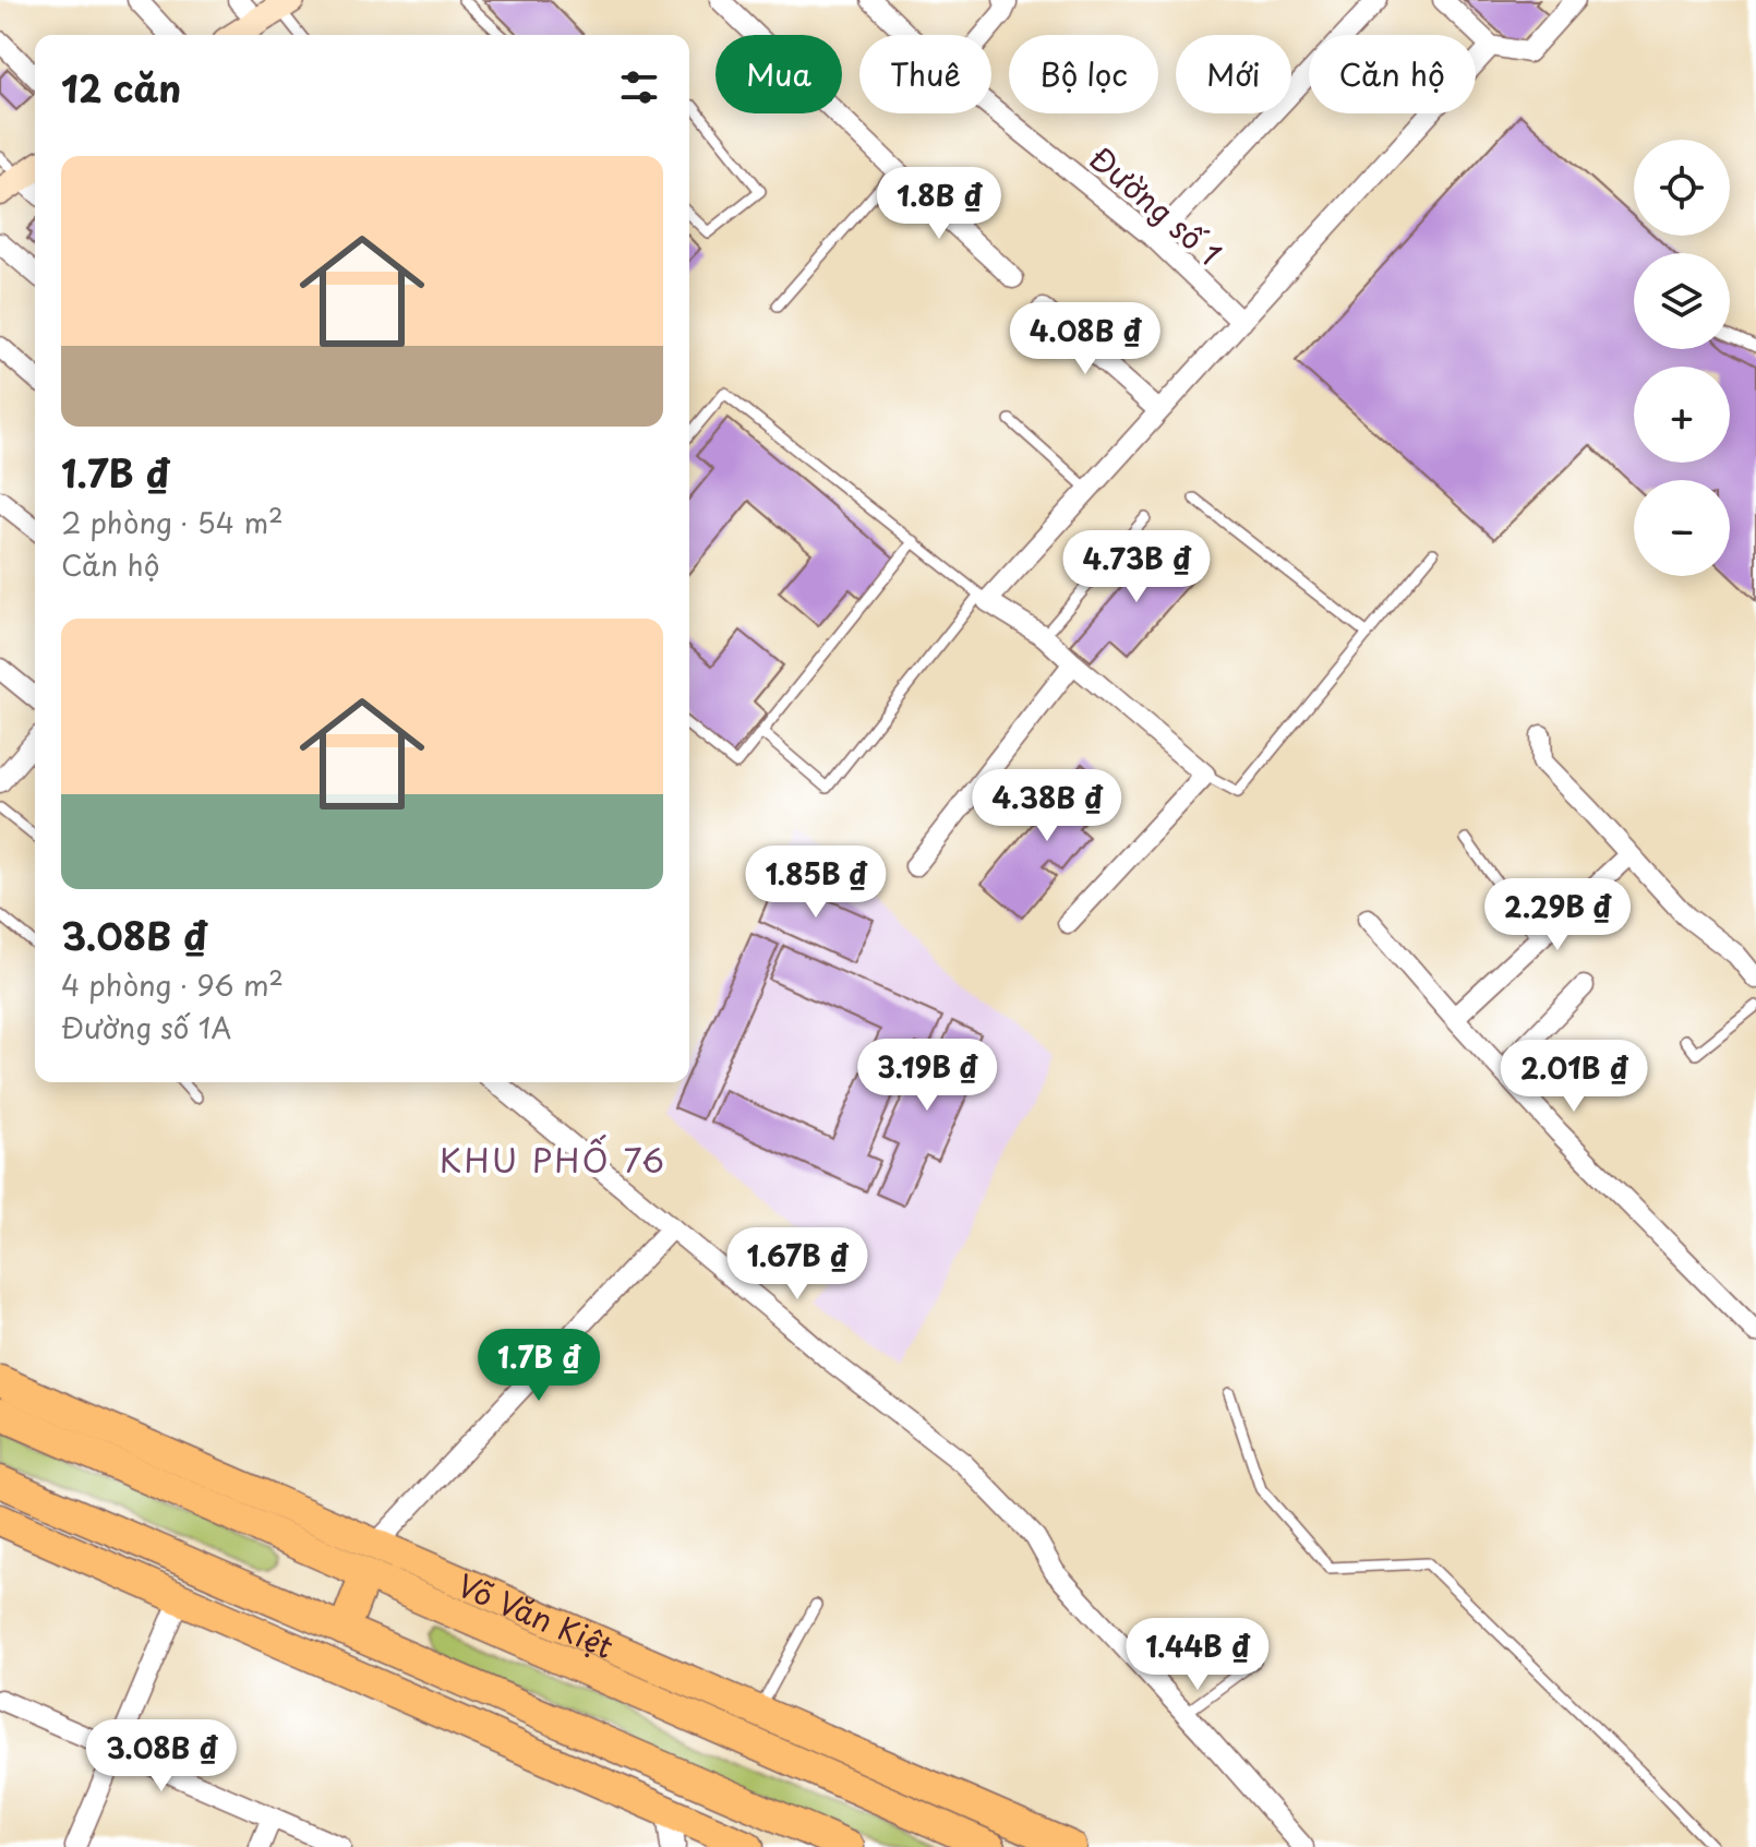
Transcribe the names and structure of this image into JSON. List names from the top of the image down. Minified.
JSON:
{"streets":{"main road":["Võ Văn Kiệt"],"street":["Đường số 1"]},"districts":["KHU PHỐ 76"],"page":{"chip":["Mua","Thuê","Bộ lọc","Mới","Căn hộ"],"heading":"12 căn","map_buttons":["+","−"],"list":[{"name":"1.7B ₫","note":"2 phòng · 54 m² · Căn hộ"},{"name":"3.08B ₫","note":"4 phòng · 96 m² · Đường số 1A"}],"price":["1.8B ₫","4.08B ₫","4.73B ₫","4.38B ₫","1.85B ₫","2.29B ₫","3.19B ₫","2.01B ₫","1.67B ₫","1.7B ₫","1.44B ₫","3.08B ₫"]}}
